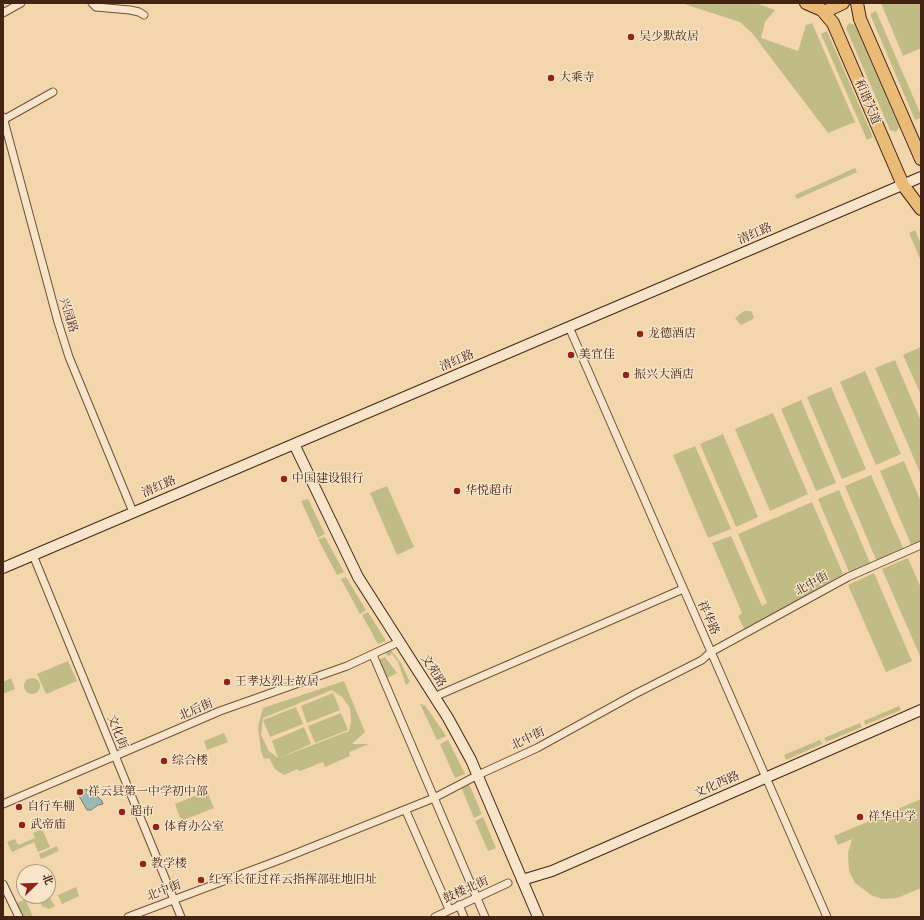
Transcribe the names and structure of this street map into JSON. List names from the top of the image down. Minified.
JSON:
{"streets":{"main road":["和谐大道","清红路","文苑路","文化西路"],"street":["兴园路","北中街","祥华路","北后街","文化街","鼓楼北街"]},"crossings":[["和谐大道","清红路"],["清红路","兴园路"],["清红路","祥华路"],["清红路","文苑路"],["清红路","文化街"],["北中街","祥华路"],["北中街","文苑路"],["北中街","文化街"],["祥华路","文化西路"],["文苑路","北后街"],["文苑路","文化西路"],["北后街","文化街"]],"places":["吴少默故居","大乘寺","龙德酒店","美宜佳","振兴大酒店","中国建设银行","华悦超市","王孝达烈士故居","综合楼","祥云县第一中学初中部","自行车棚","超市","祥华中学","武帝庙","体育办公室","教学楼","红军长征过祥云指挥部驻地旧址"],"north":"top right"}
